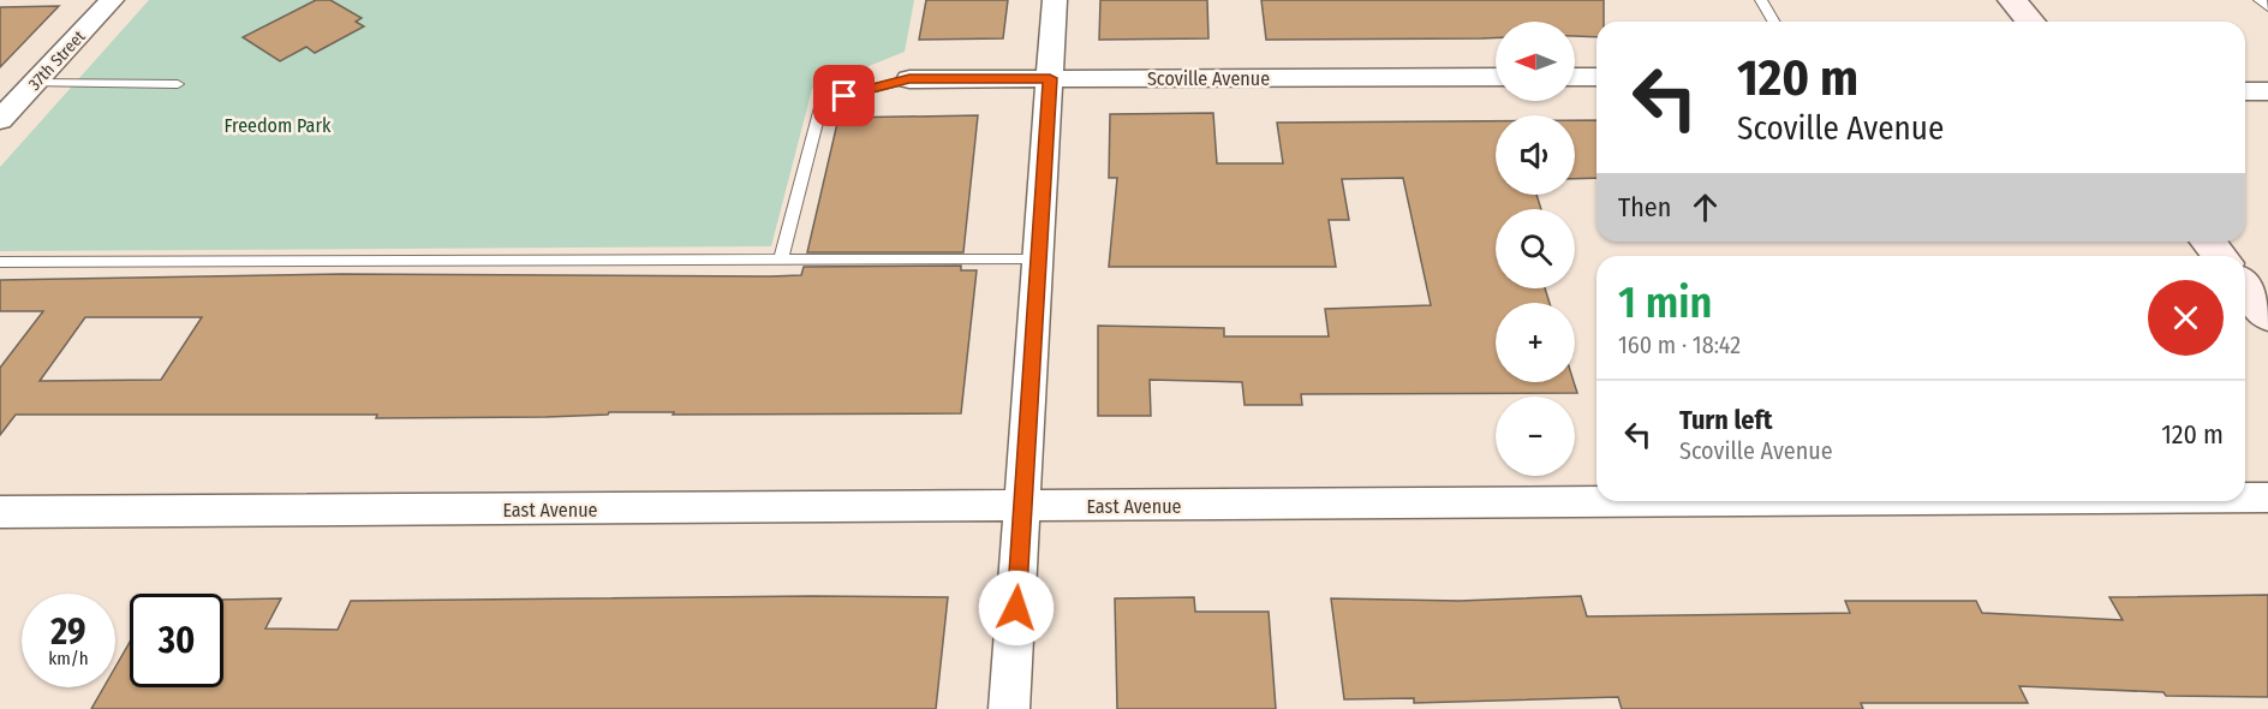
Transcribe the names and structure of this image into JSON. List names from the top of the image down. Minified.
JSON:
{"streets":{"street":["37th Street","Scoville Avenue","East Avenue"]},"parks":["Freedom Park"],"north":"left","page":{"map_buttons":["+","−"],"turn":["120 m","Scoville Avenue"],"then":"Then","heading":["1 min","160 m · 18:42"],"list":[{"name":"Turn left","note":"Scoville Avenue","value":"120 m"}],"speed":"29 km/h","limit":"30"}}
